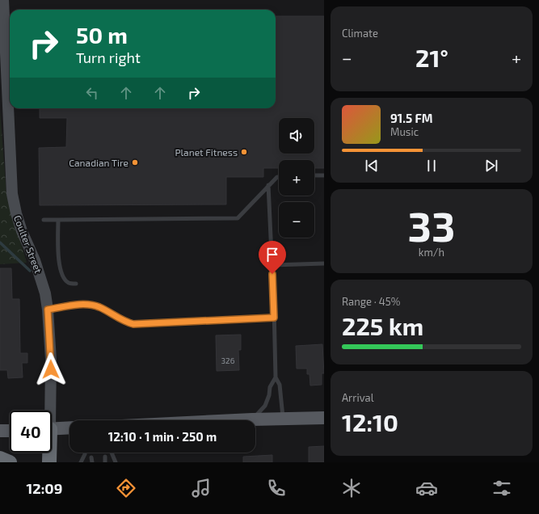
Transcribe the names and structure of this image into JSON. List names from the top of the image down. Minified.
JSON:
{"streets":{"street":["Coulter Street"]},"places":["Planet Fitness","Canadian Tire"],"house_numbers":["326"],"page":{"tile":["Climate",["33","km/h"],["Range · 45%","225 km"],["Arrival","12:10"]],"turn":["50 m","Turn right"],"heat":["−","21°","+"],"song":["91.5 FM","Music"],"map_buttons":["+","−"],"limit":"40","trip":"12:10 · 1 min · 250 m","tabs":"12:09"}}
